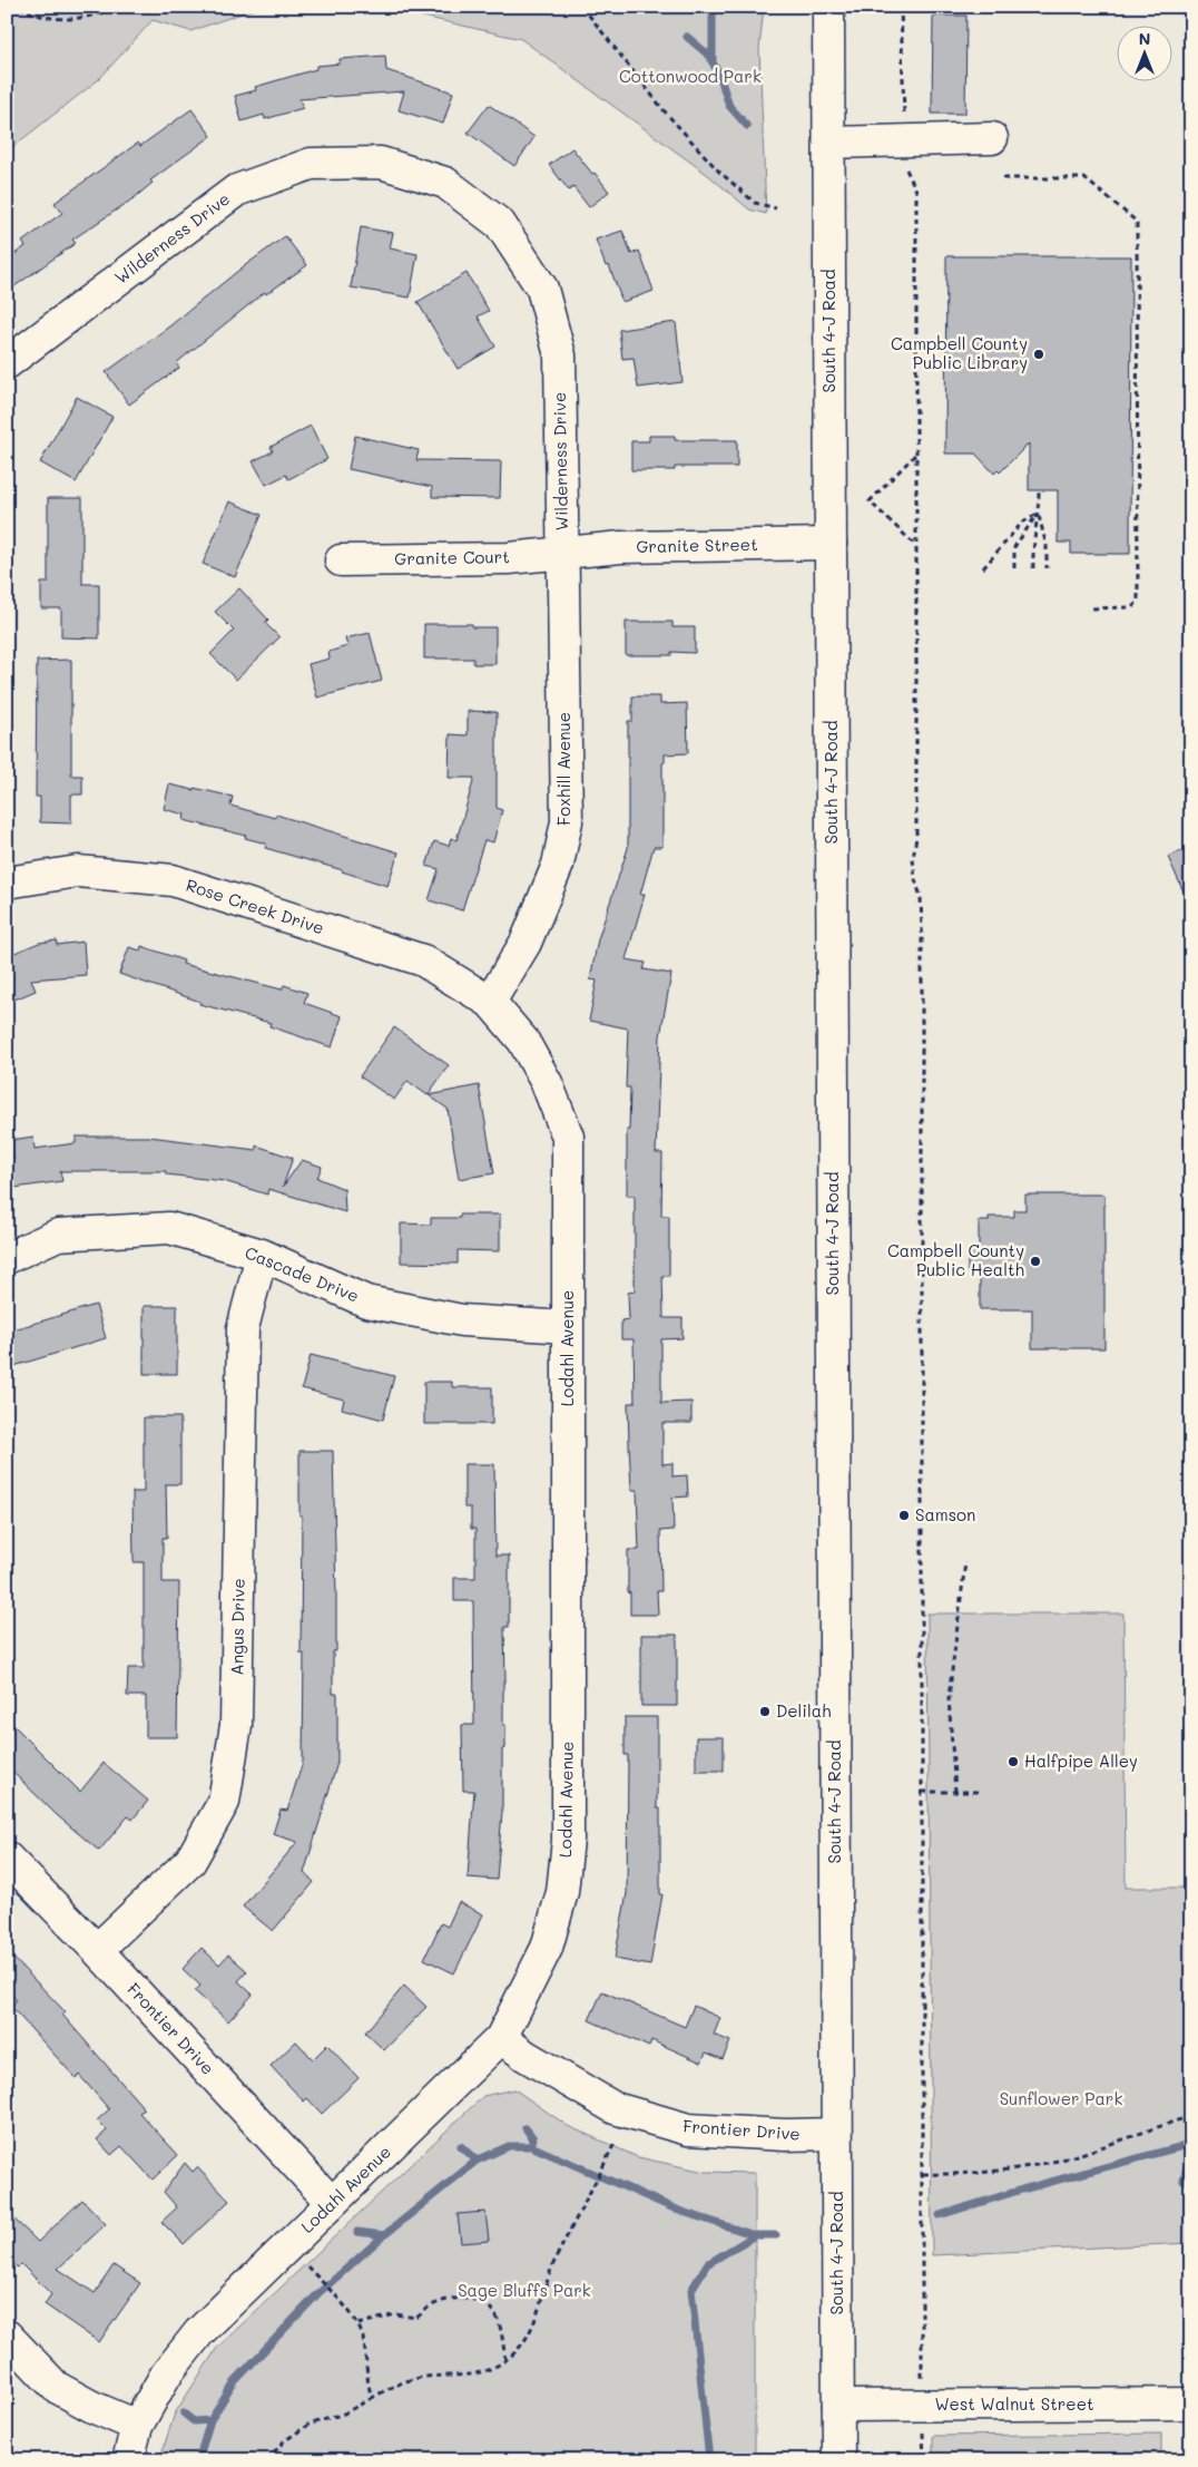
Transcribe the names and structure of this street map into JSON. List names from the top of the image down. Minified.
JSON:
{"streets":{"street":["Wilderness Drive","South 4-J Road","Granite Street","Granite Court","Foxhill Avenue","Rose Creek Drive","Cascade Drive","Lodahl Avenue","Angus Drive","Frontier Drive","West Walnut Street"]},"crossings":[["Wilderness Drive","Granite Street"],["Wilderness Drive","Granite Court"],["Wilderness Drive","Foxhill Avenue"],["South 4-J Road","Granite Street"],["South 4-J Road","Frontier Drive"],["South 4-J Road","West Walnut Street"],["Granite Street","Granite Court"],["Granite Street","Foxhill Avenue"],["Granite Court","Foxhill Avenue"],["Foxhill Avenue","Rose Creek Drive"],["Foxhill Avenue","Lodahl Avenue"],["Rose Creek Drive","Lodahl Avenue"],["Cascade Drive","Lodahl Avenue"],["Cascade Drive","Angus Drive"],["Lodahl Avenue","Frontier Drive"],["Angus Drive","Frontier Drive"]],"parks":["Cottonwood Park","Sunflower Park","Sage Bluffs Park"],"places":["Campbell County Public Library","Campbell County Public Health","Samson","Delilah","Halfpipe Alley"],"north":"top"}
